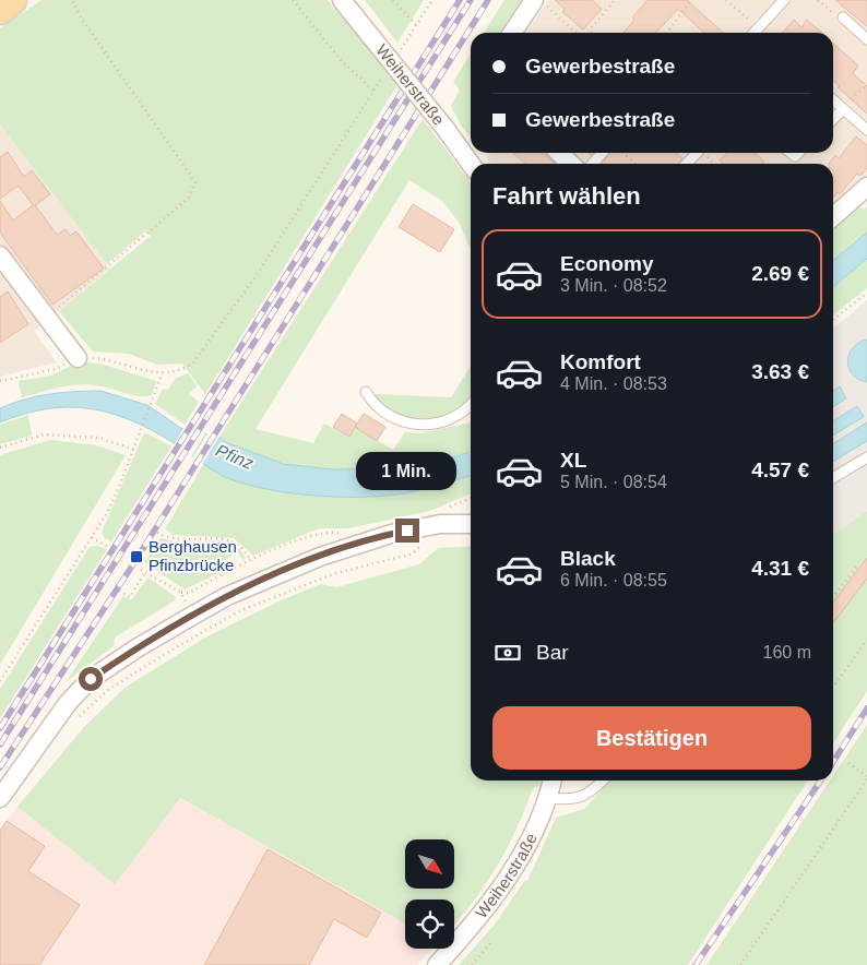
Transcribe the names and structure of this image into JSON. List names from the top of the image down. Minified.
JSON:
{"streets":{"street":["Weiherstraße"]},"water":["Pfinz"],"places":{"transit":["Berghausen Pfinzbrücke"]},"north":"bottom right","page":{"banner":["Gewerbestraße","Gewerbestraße"],"heading":"Fahrt wählen","list":[{"name":"Economy","note":"3 Min. · 08:52","value":"2.69 €"},{"name":"Komfort","note":"4 Min. · 08:53","value":"3.63 €"},{"name":"XL","note":"5 Min. · 08:54","value":"4.57 €"},{"name":"Black","note":"6 Min. · 08:55","value":"4.31 €"}],"bubble":"1 Min.","pay":["Bar","160 m"],"buttons":"Bestätigen"}}
